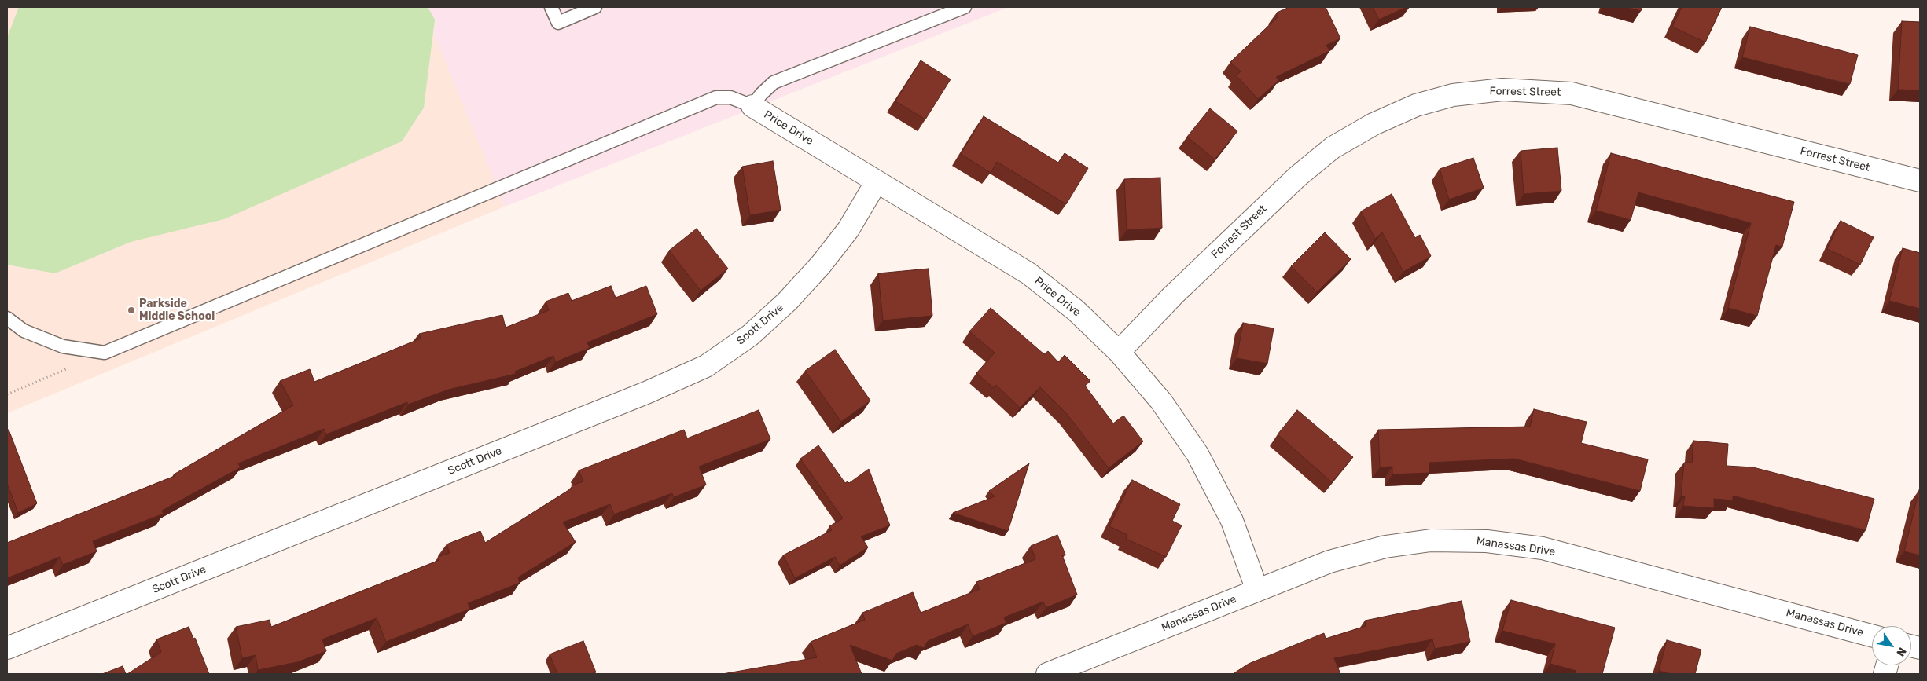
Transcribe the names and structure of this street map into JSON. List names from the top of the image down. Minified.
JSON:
{"streets":{"street":["Forrest Street","Price Drive","Scott Drive","Manassas Drive"]},"crossings":[["Forrest Street","Price Drive"],["Price Drive","Scott Drive"],["Price Drive","Manassas Drive"]],"places":["Parkside Middle School"],"north":"bottom right"}
